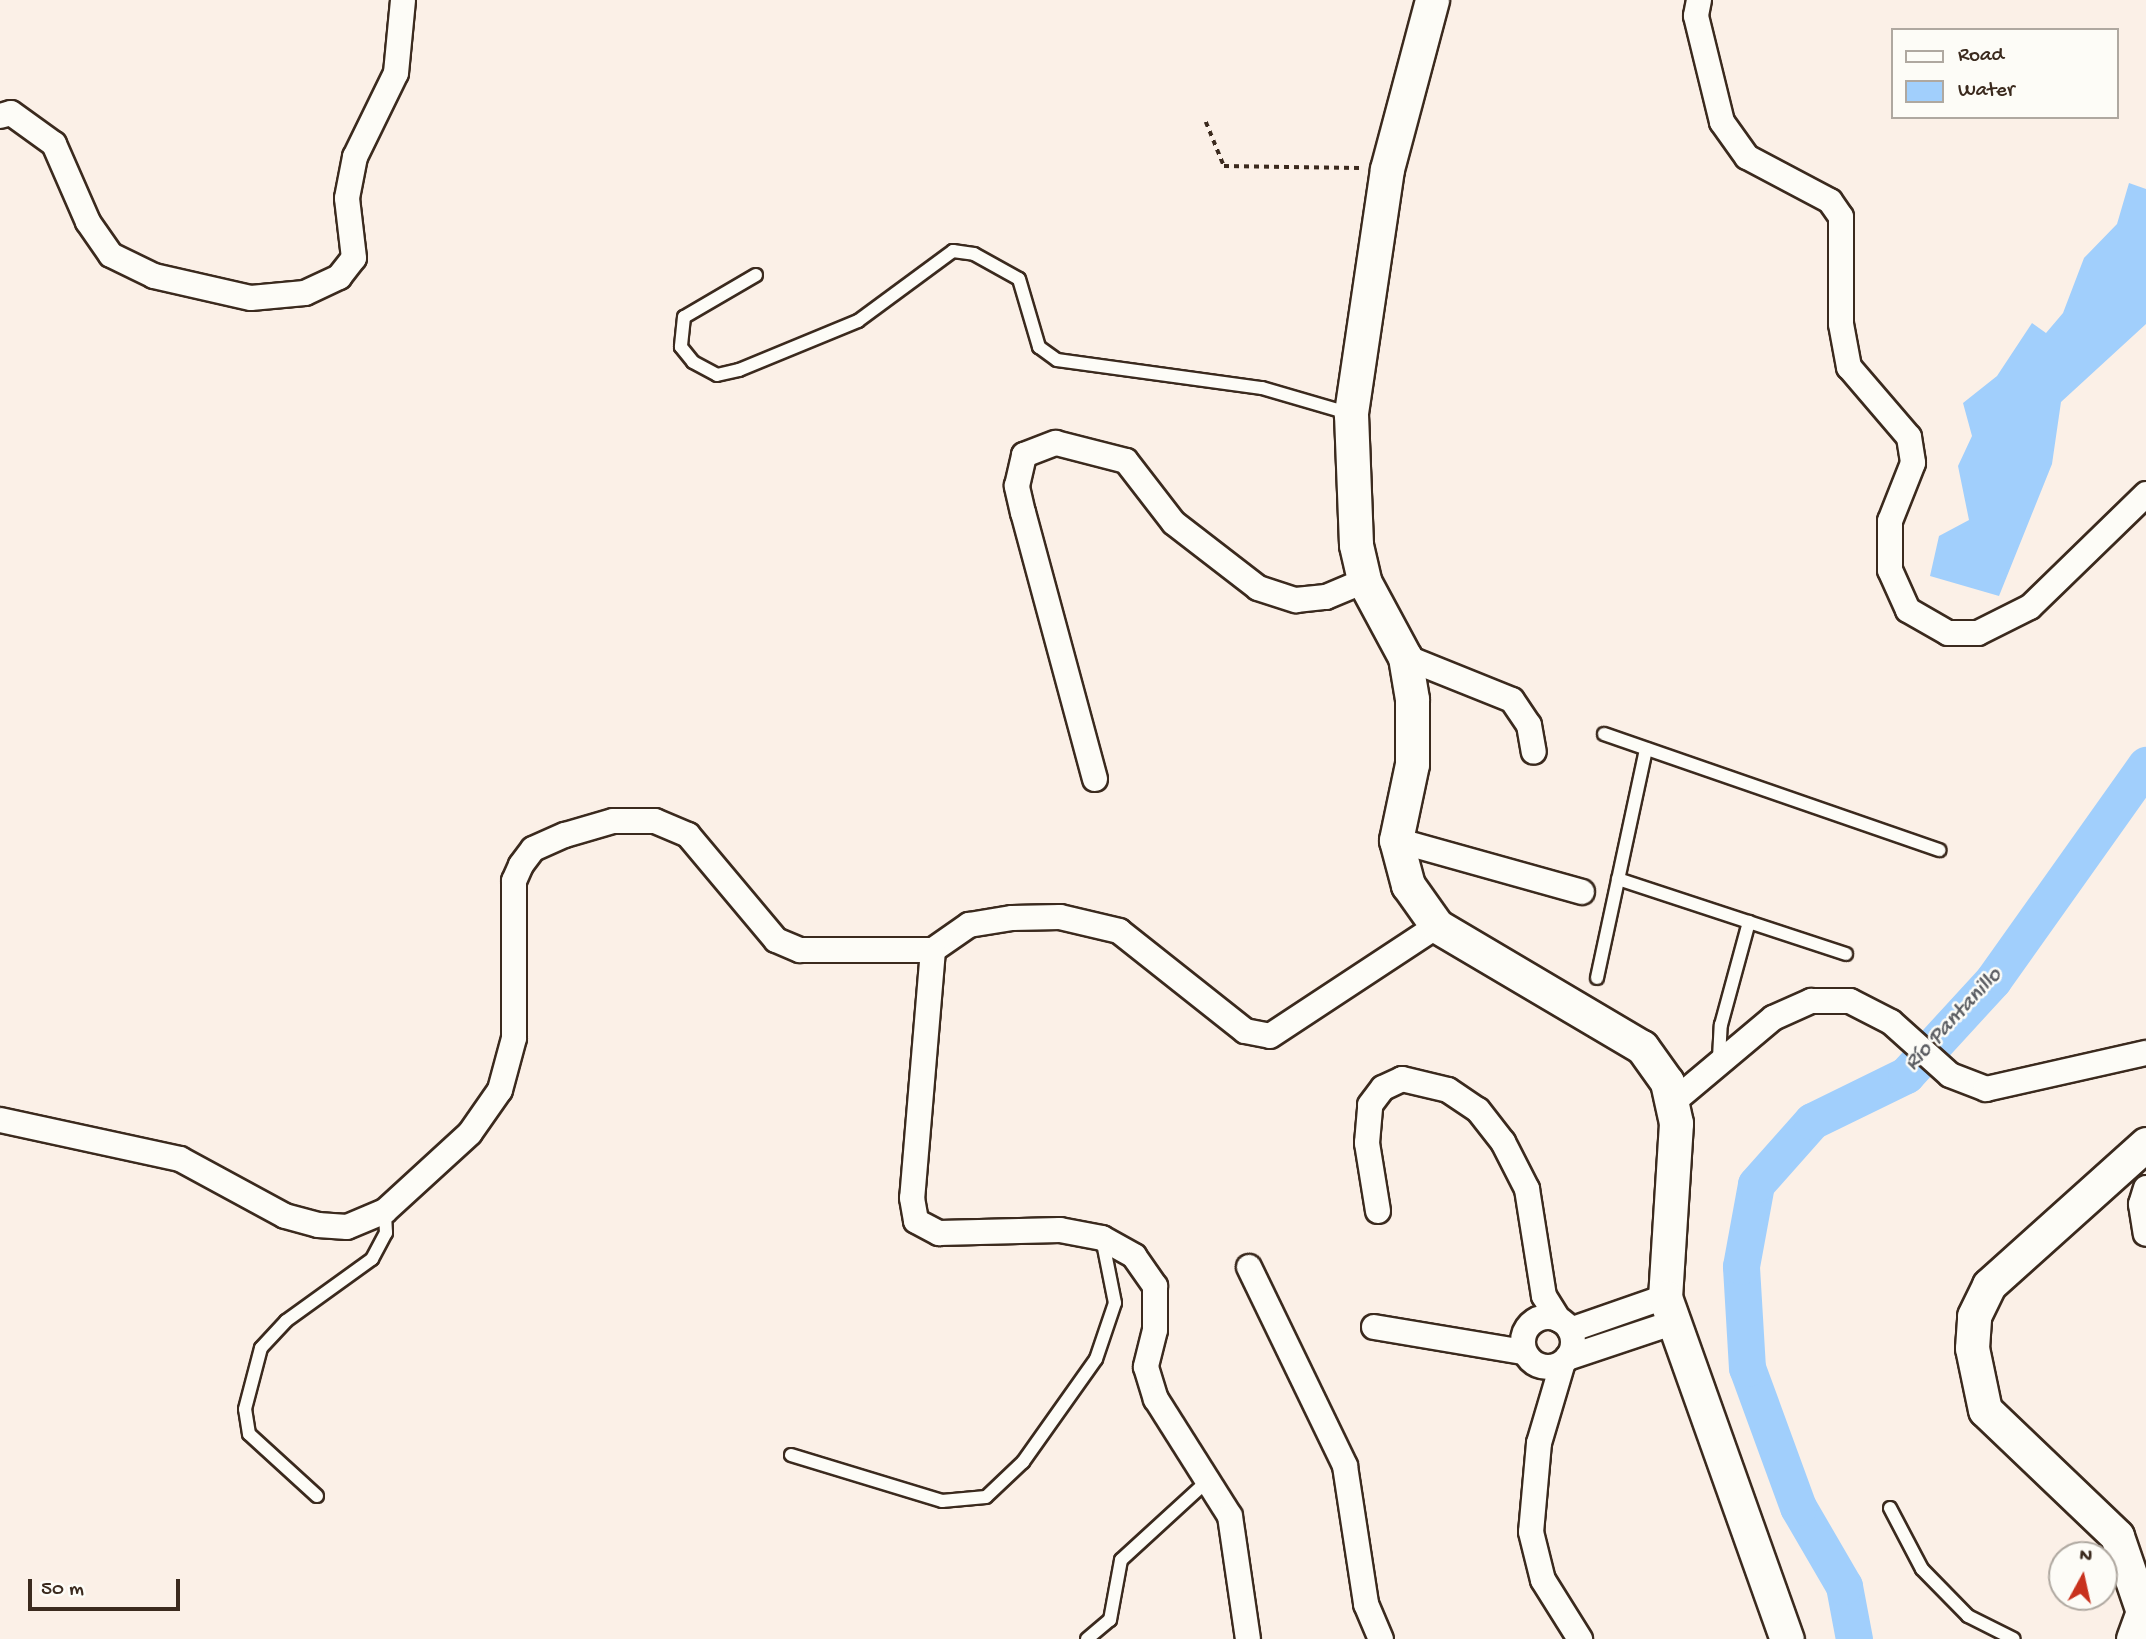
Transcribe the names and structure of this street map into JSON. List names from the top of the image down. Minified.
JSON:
{"water":["Río Pantanillo"],"legend":["Road","Water"],"scale_bar":"50 m","north":"top"}
